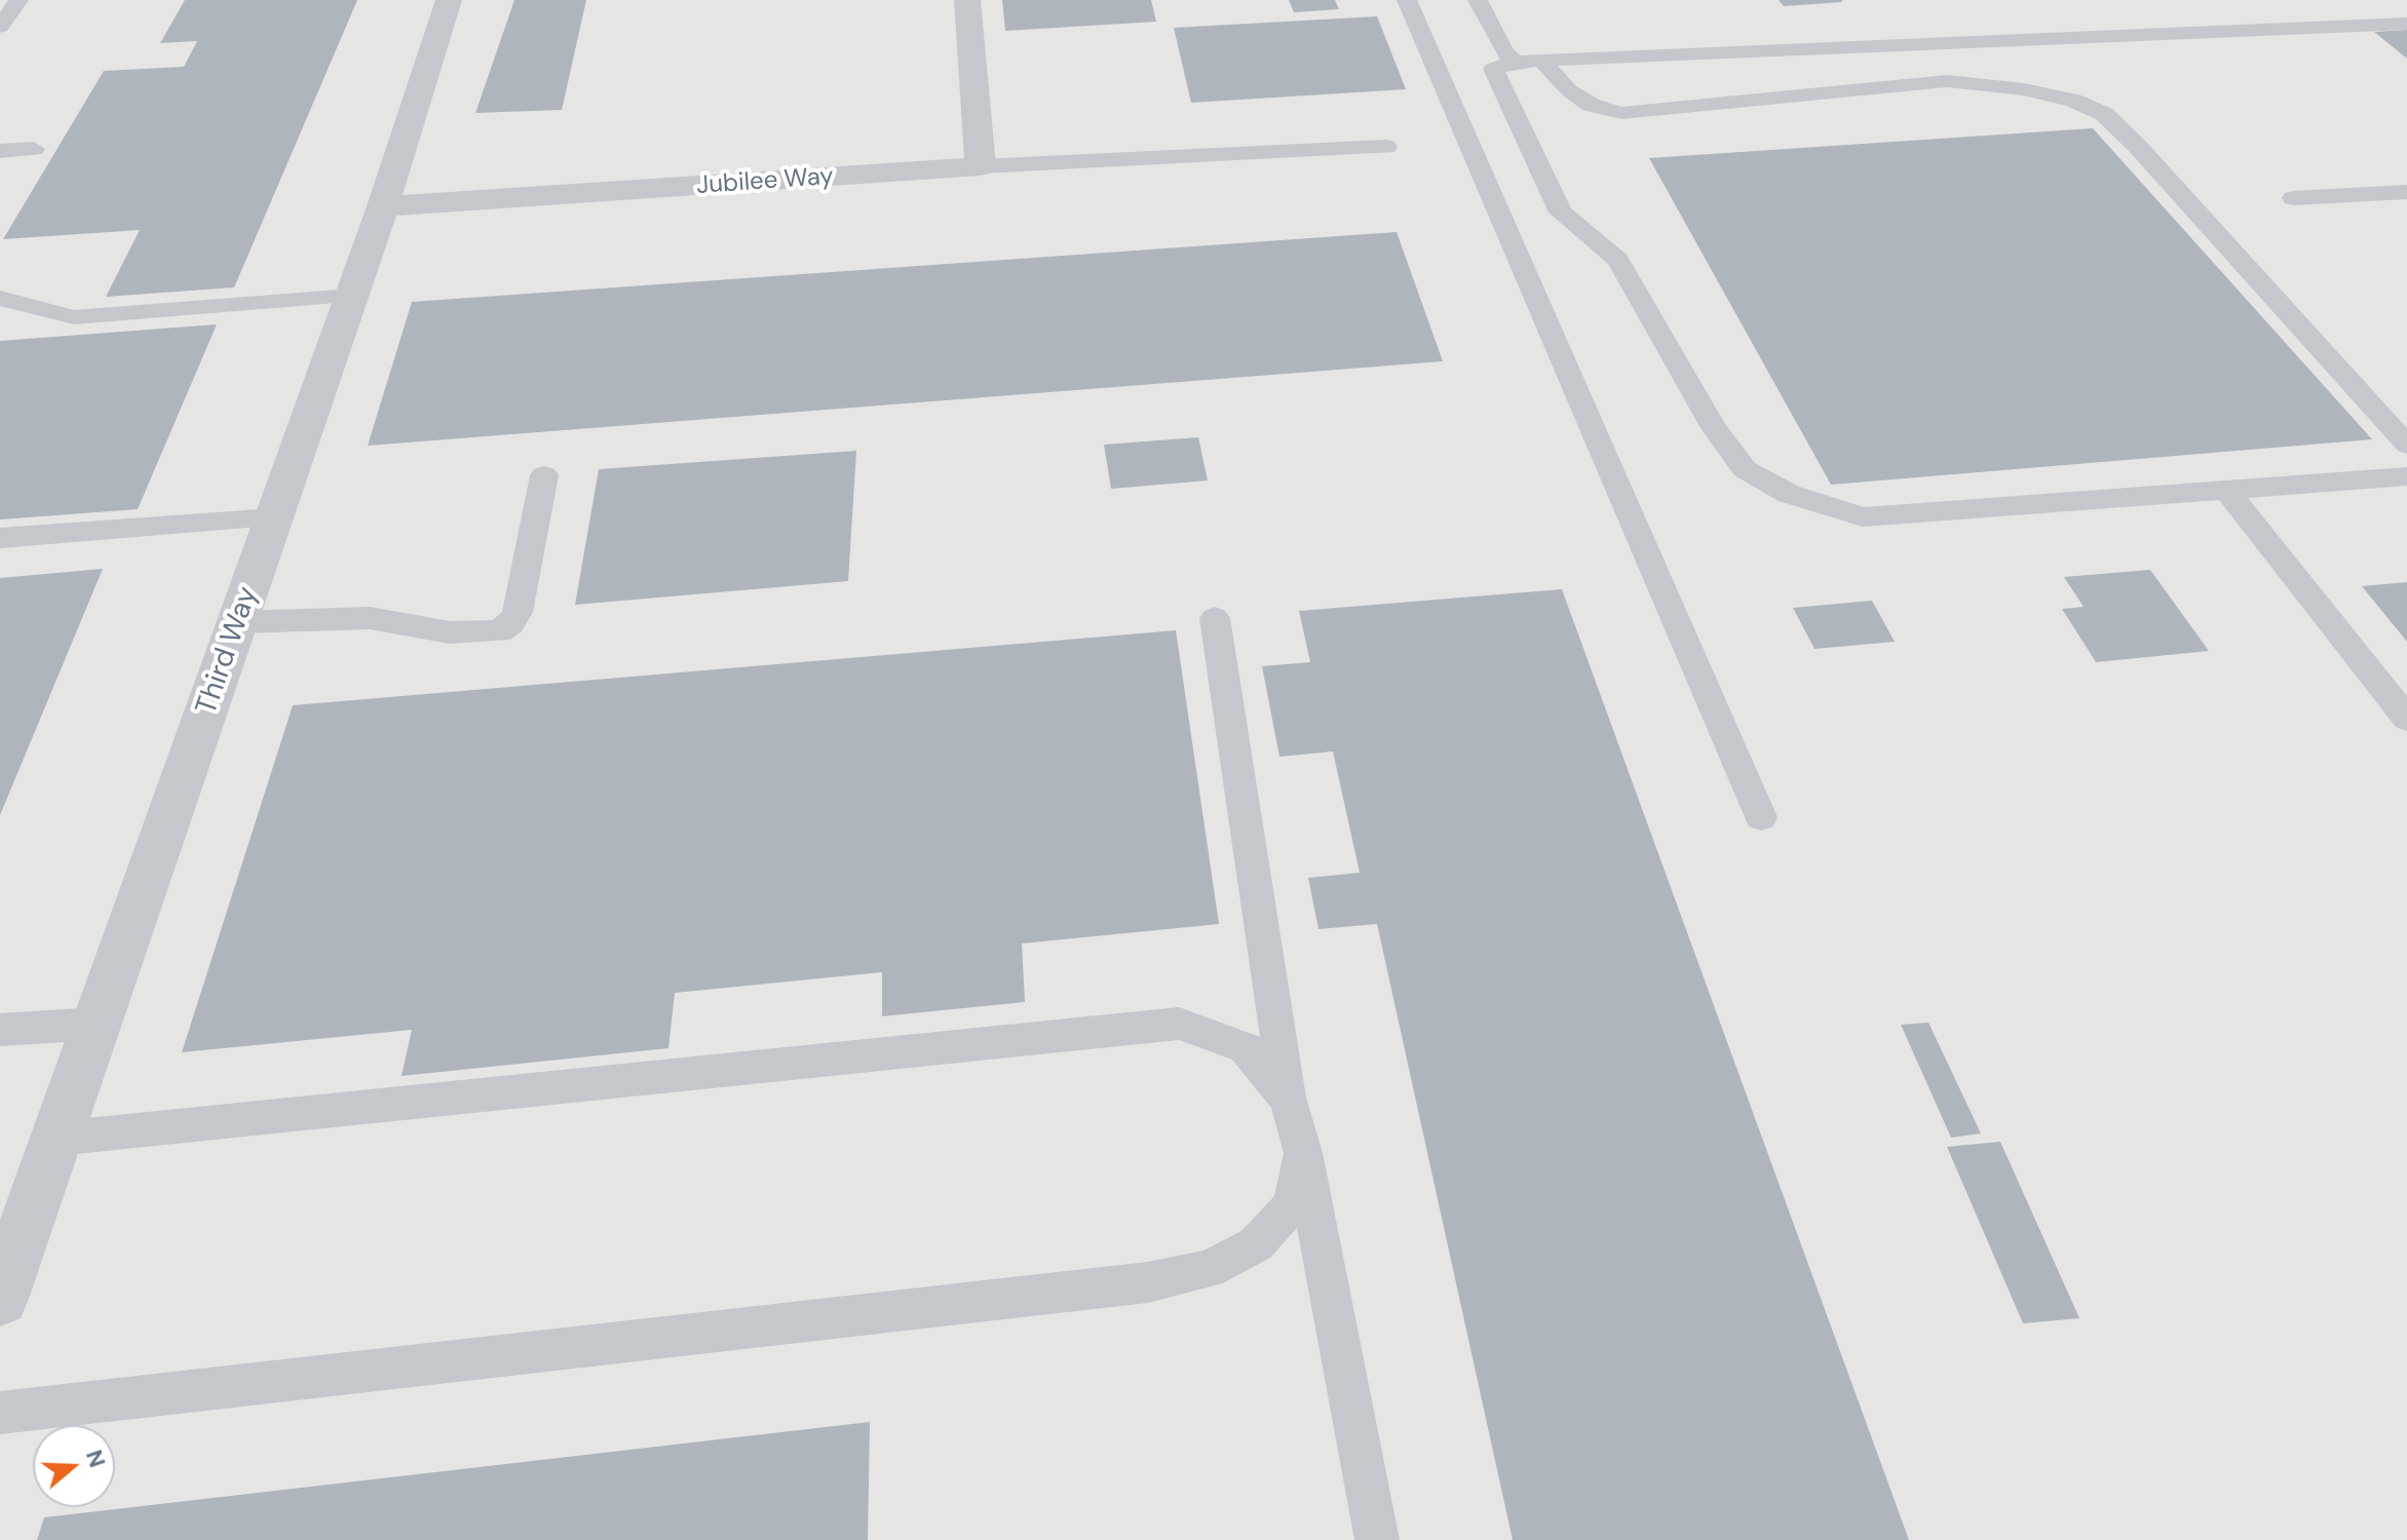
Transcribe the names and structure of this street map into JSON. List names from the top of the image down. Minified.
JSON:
{"streets":{"street":["Jubilee Way","Third Way"]},"crossings":[["Jubilee Way","Third Way"]],"north":"right"}
